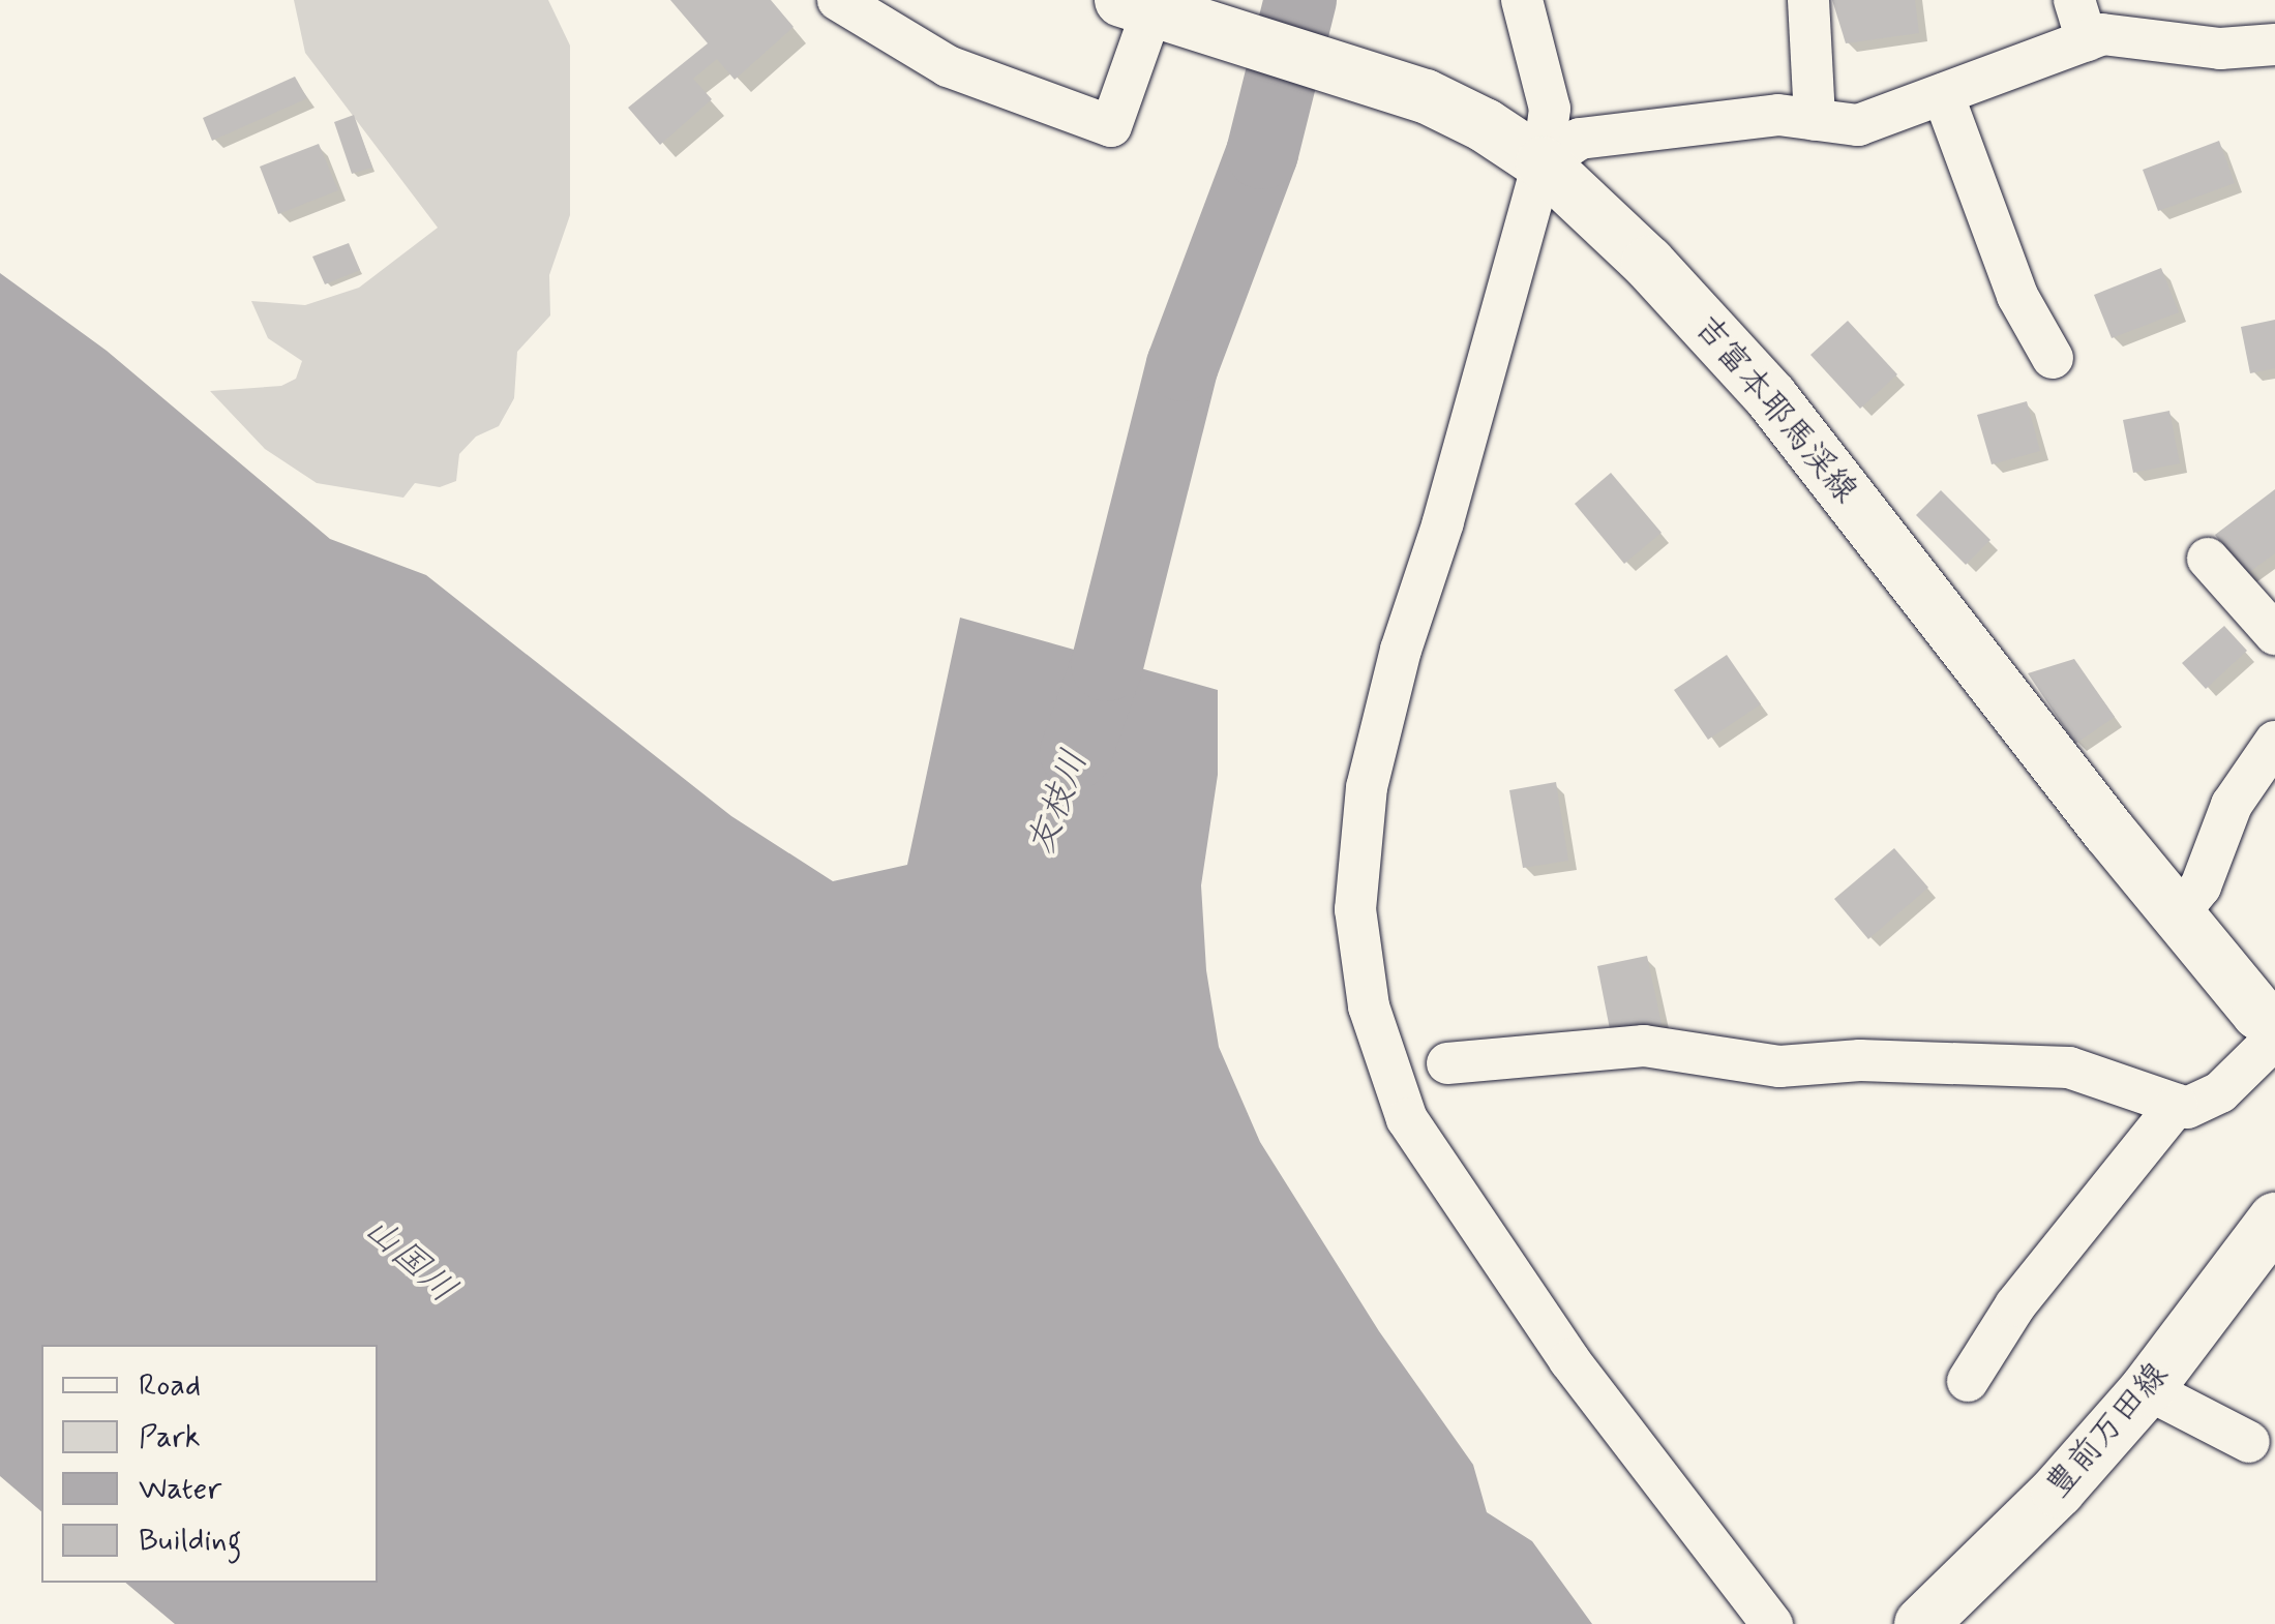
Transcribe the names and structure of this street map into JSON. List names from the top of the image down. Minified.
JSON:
{"streets":{"main road":["吉富本耶馬渓線","豊前万田線"]},"water":["友枝川","山国川"],"legend":["Road","Park","Water","Building"]}
